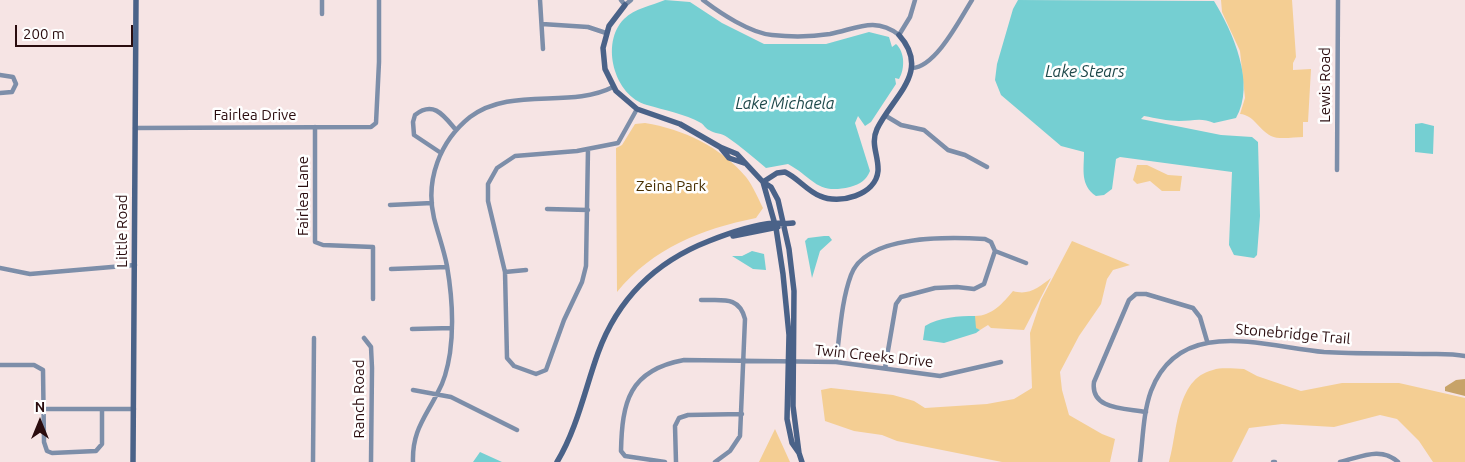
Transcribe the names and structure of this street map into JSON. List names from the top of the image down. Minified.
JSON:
{"streets":{"street":["Lewis Road","Fairlea Drive","Fairlea Lane","Little Road","Stonebridge Trail","Twin Creeks Drive","Ranch Road"]},"crossings":[["Fairlea Drive","Fairlea Lane"],["Fairlea Drive","Little Road"]],"water":["Lake Stears","Lake Michaela"],"parks":["Zeina Park"],"scale_bar":"200 m","north":"top"}
